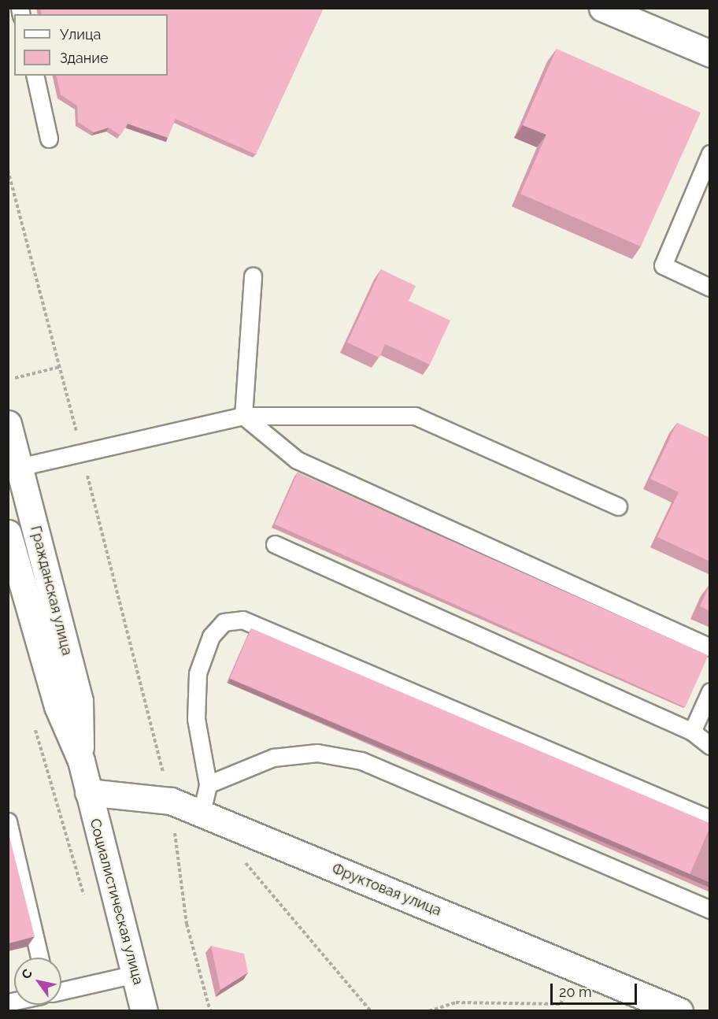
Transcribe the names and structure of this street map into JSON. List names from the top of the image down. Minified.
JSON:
{"streets":{"street":["Гражданская улица","Фруктовая улица","Социалистическая улица"]},"crossings":[["Гражданская улица","Фруктовая улица"],["Гражданская улица","Социалистическая улица"],["Фруктовая улица","Социалистическая улица"]],"legend":["Улица","Здание"],"scale_bar":"20 m","north":"top left"}
